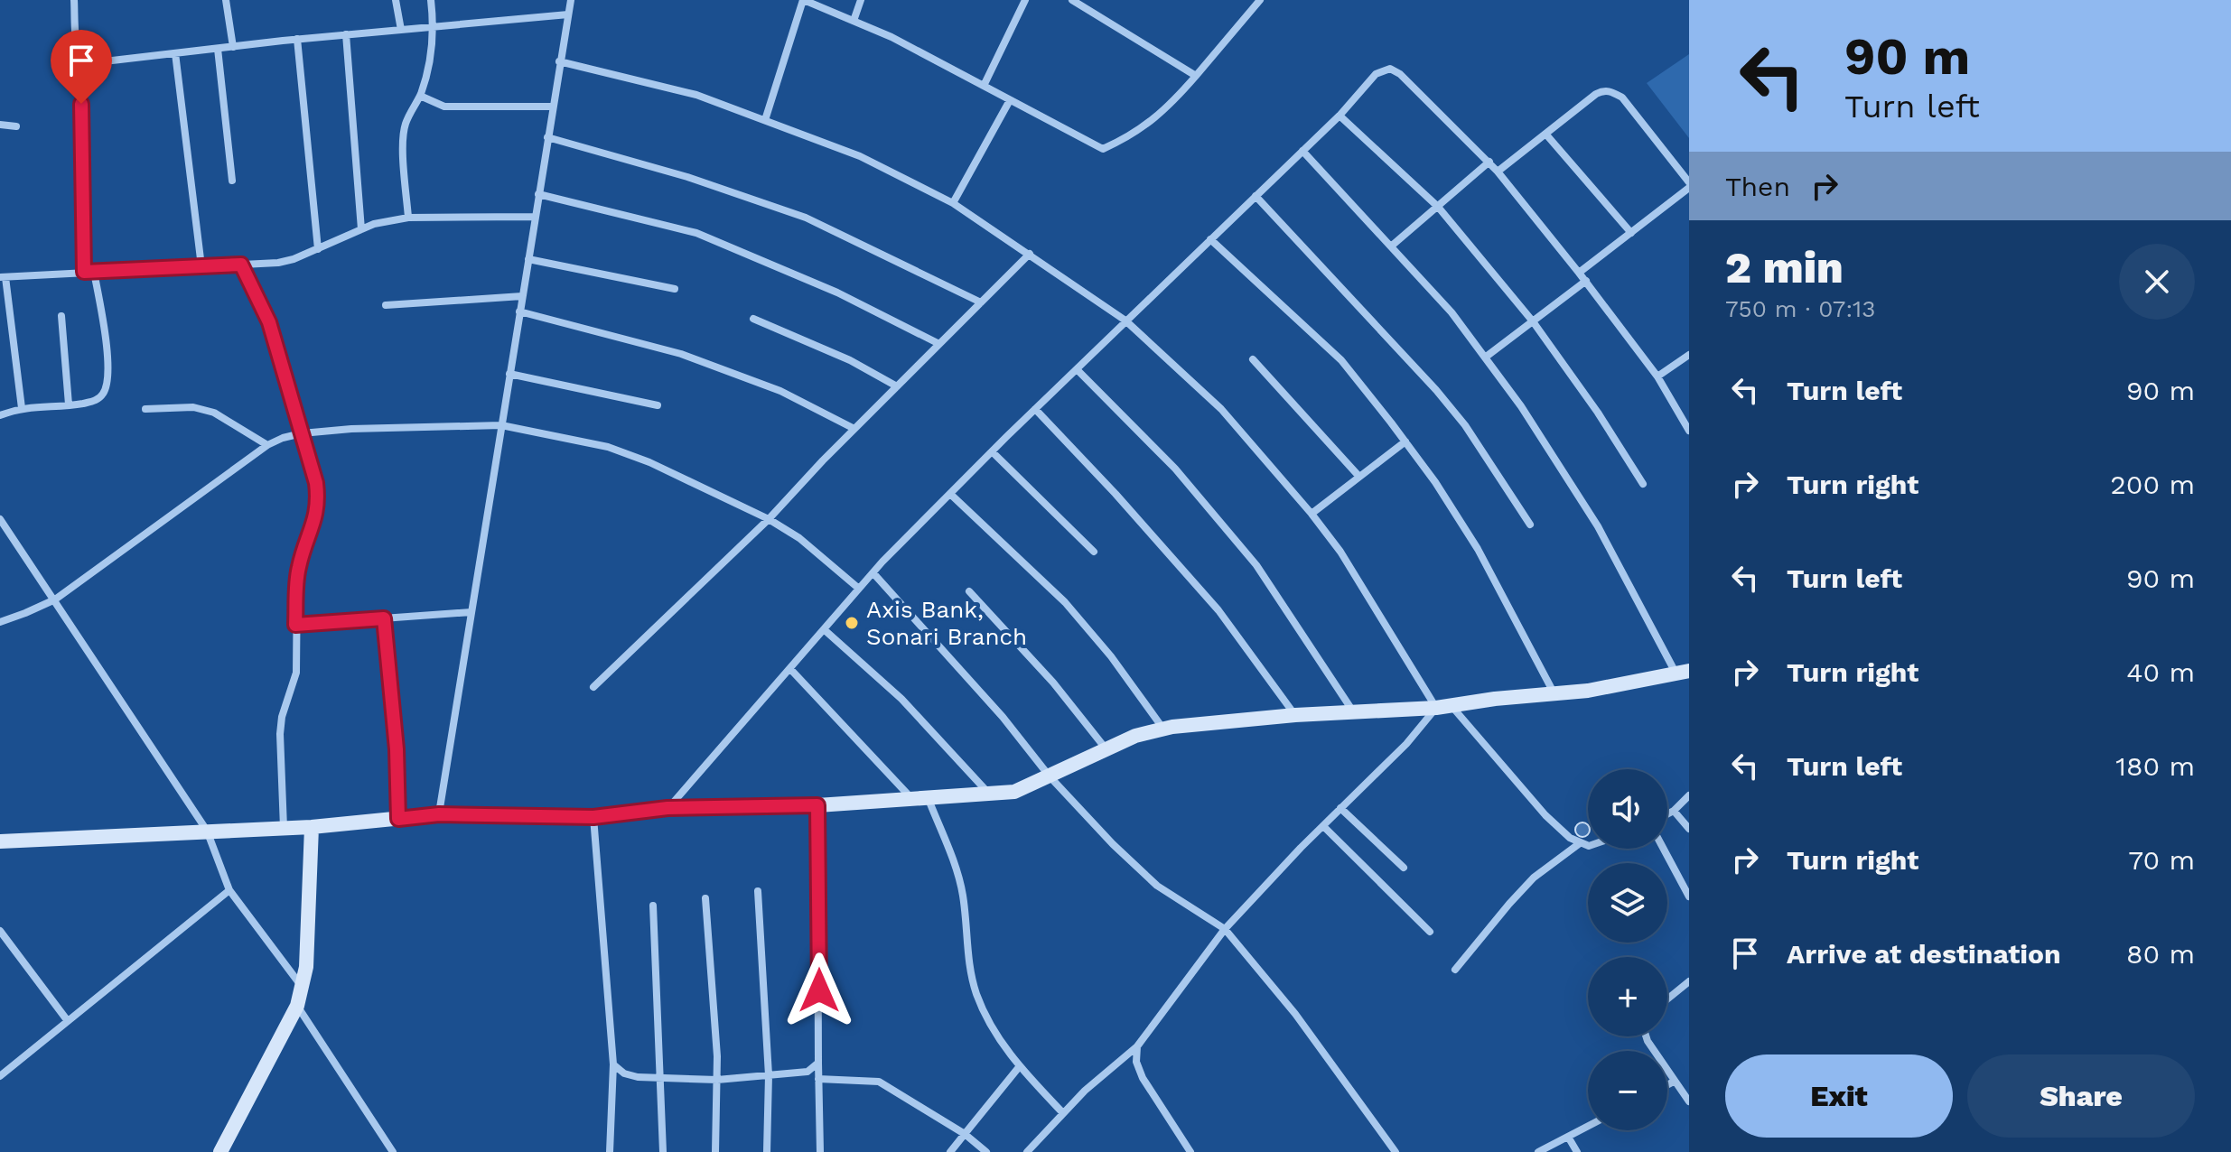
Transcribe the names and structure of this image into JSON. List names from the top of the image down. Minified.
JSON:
{"places":["Axis Bank, Sonari Branch"],"page":{"turn":["90 m","Turn left"],"then":"Then","heading":["2 min","750 m · 07:13"],"list":[{"name":"Turn left","value":"90 m"},{"name":"Turn right","value":"200 m"},{"name":"Turn left","value":"90 m"},{"name":"Turn right","value":"40 m"},{"name":"Turn left","value":"180 m"},{"name":"Turn right","value":"70 m"},{"name":"Arrive at destination","value":"80 m"}],"map_buttons":["+","−"],"buttons":["Exit","Share"]}}
